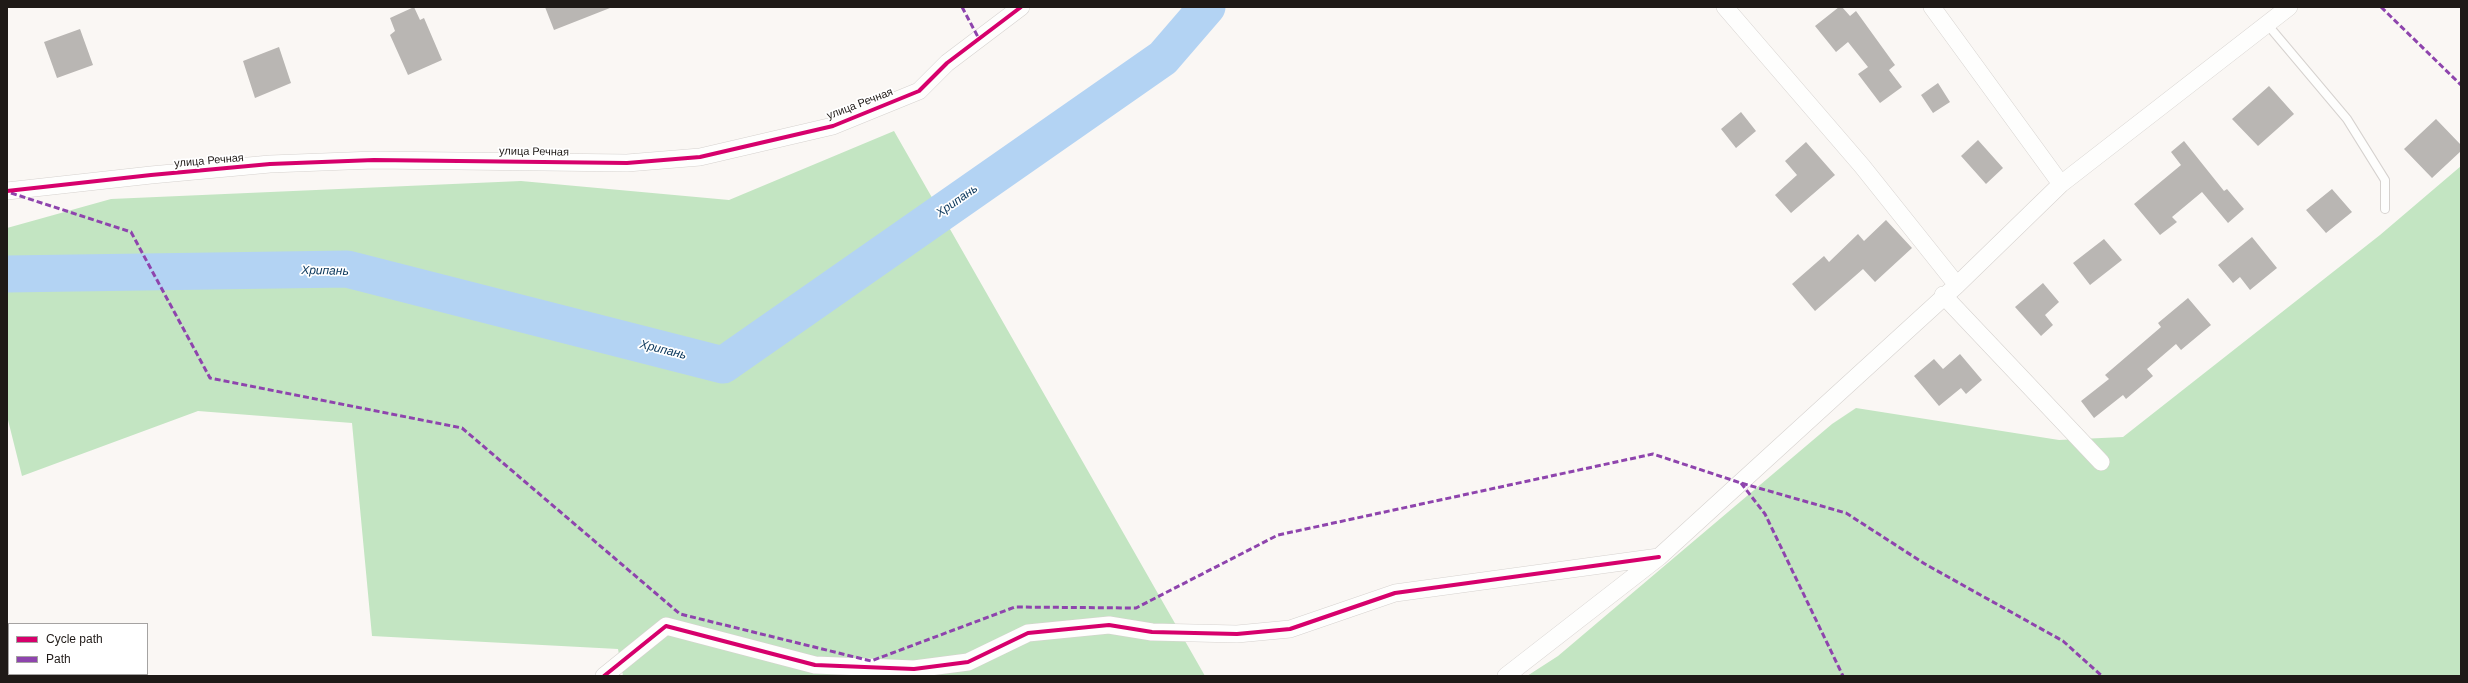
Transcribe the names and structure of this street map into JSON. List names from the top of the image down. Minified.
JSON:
{"streets":{"street":["улица Речная"]},"water":["Хрипань"],"legend":["Cycle path","Path"]}
